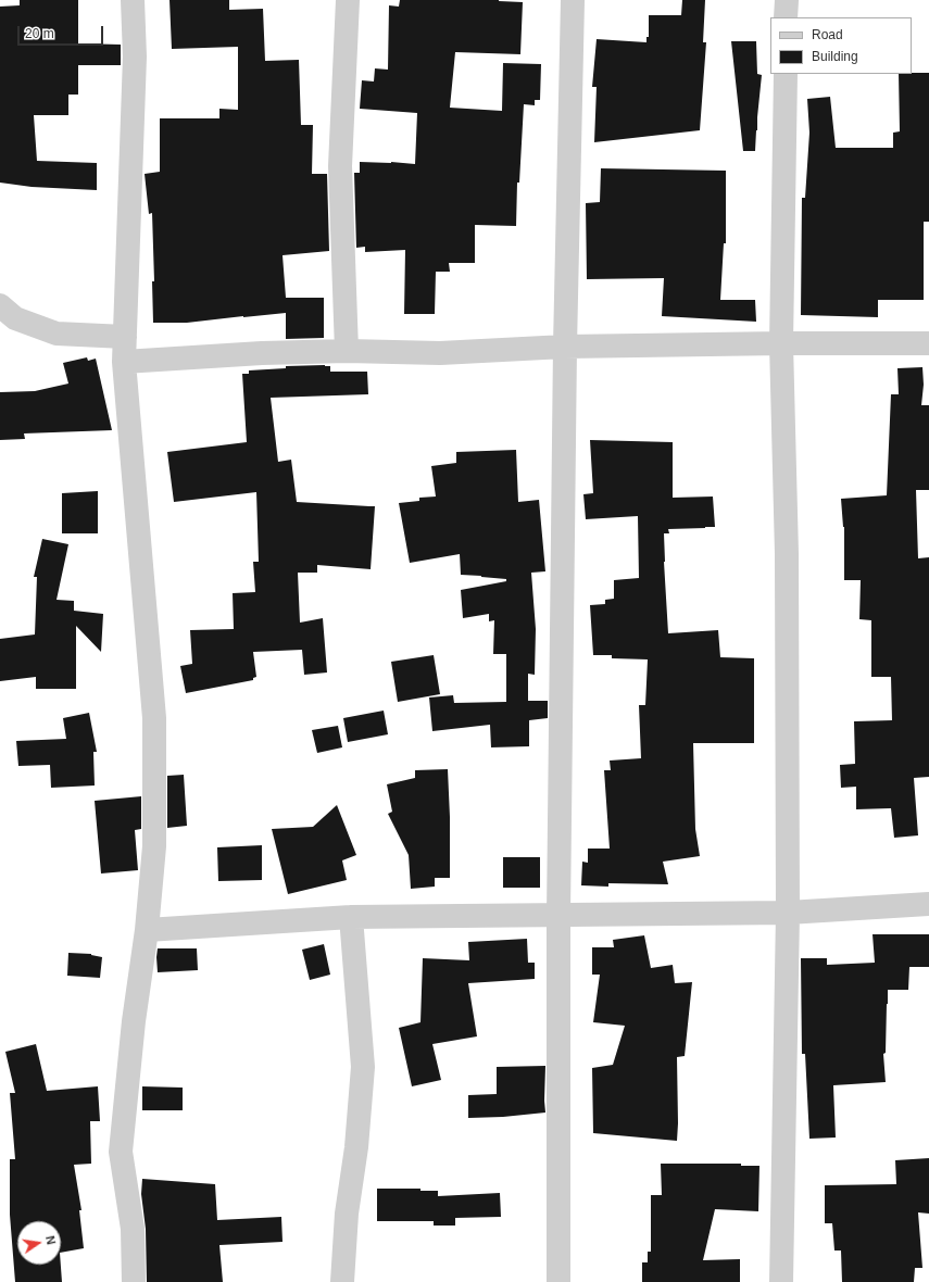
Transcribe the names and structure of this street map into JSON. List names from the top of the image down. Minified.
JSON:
{"legend":["Road","Building"],"scale_bar":"20 m","north":"right"}
